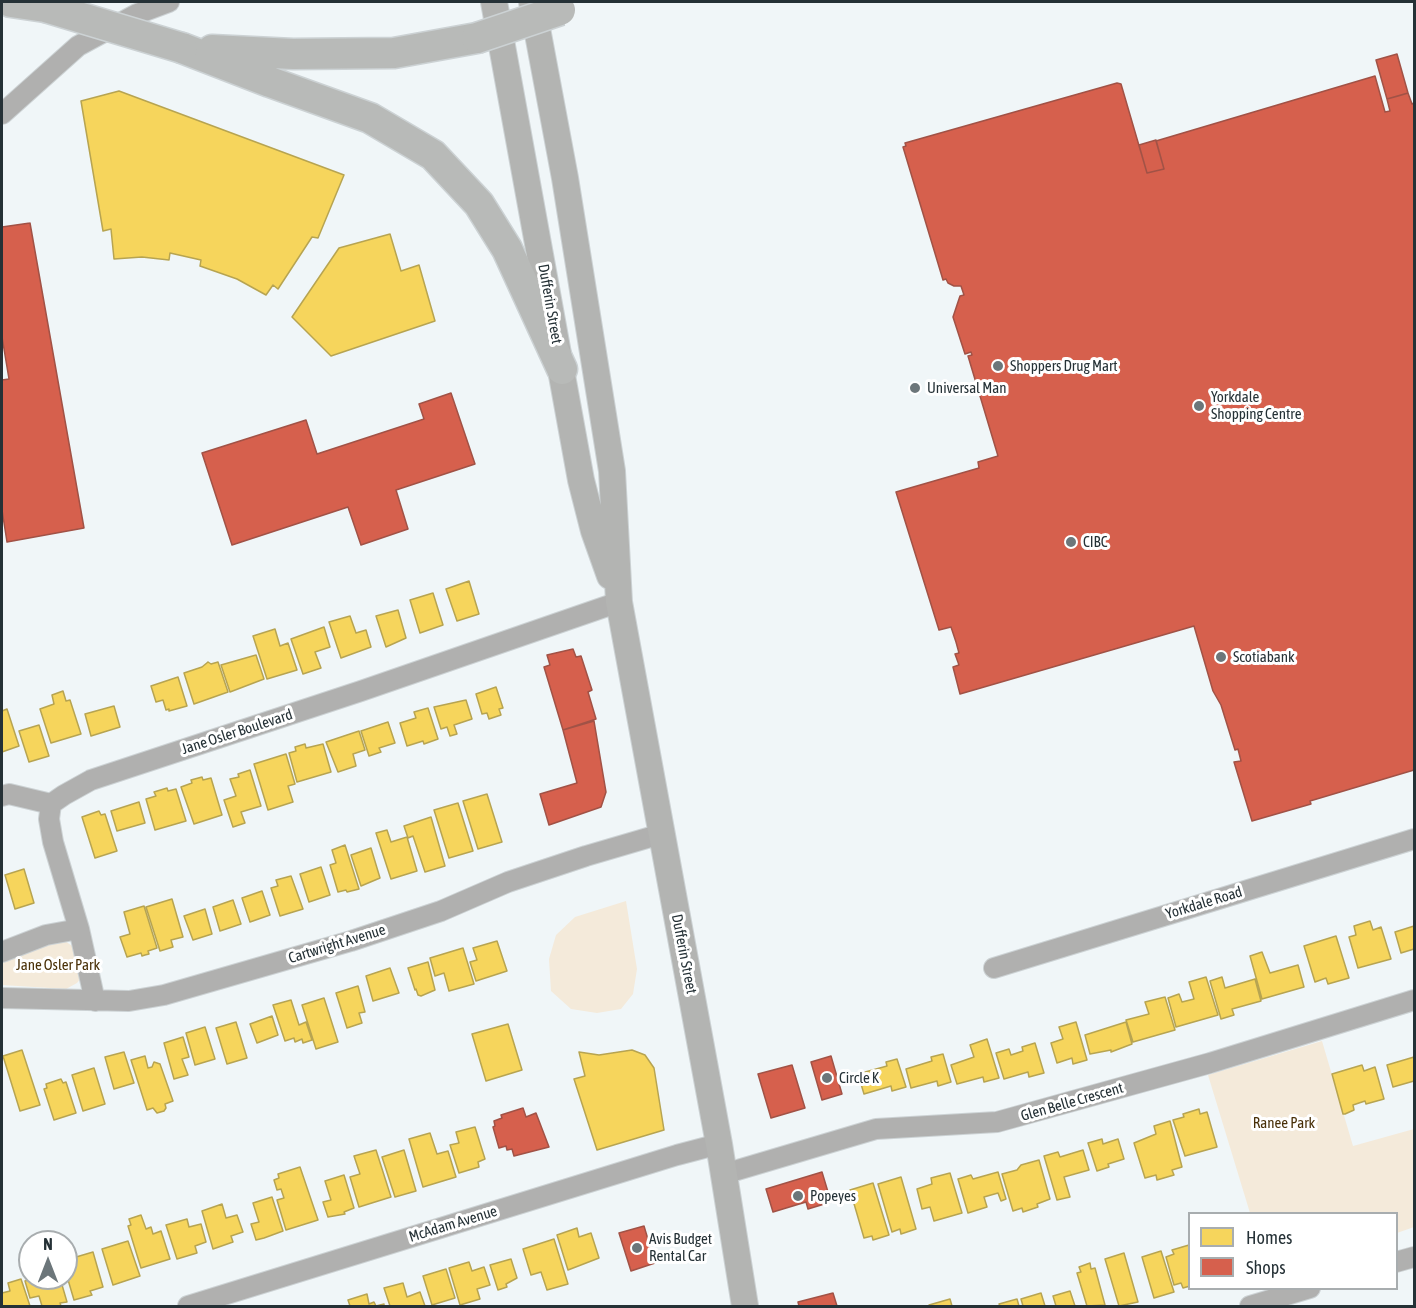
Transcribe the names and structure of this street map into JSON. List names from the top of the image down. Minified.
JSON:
{"streets":{"main road":["Dufferin Street"],"street":["Jane Osler Boulevard","Yorkdale Road","Cartwright Avenue","Glen Belle Crescent","McAdam Avenue"]},"crossings":[["Dufferin Street","Jane Osler Boulevard"],["Dufferin Street","Cartwright Avenue"],["Dufferin Street","Glen Belle Crescent"],["Dufferin Street","McAdam Avenue"]],"parks":["Jane Osler Park","Ranee Park"],"places":["Shoppers Drug Mart","Universal Man","Yorkdale Shopping Centre","CIBC","Scotiabank","Circle K","Popeyes","Avis Budget Rental Car"],"legend":["Homes","Shops"],"north":"top"}
